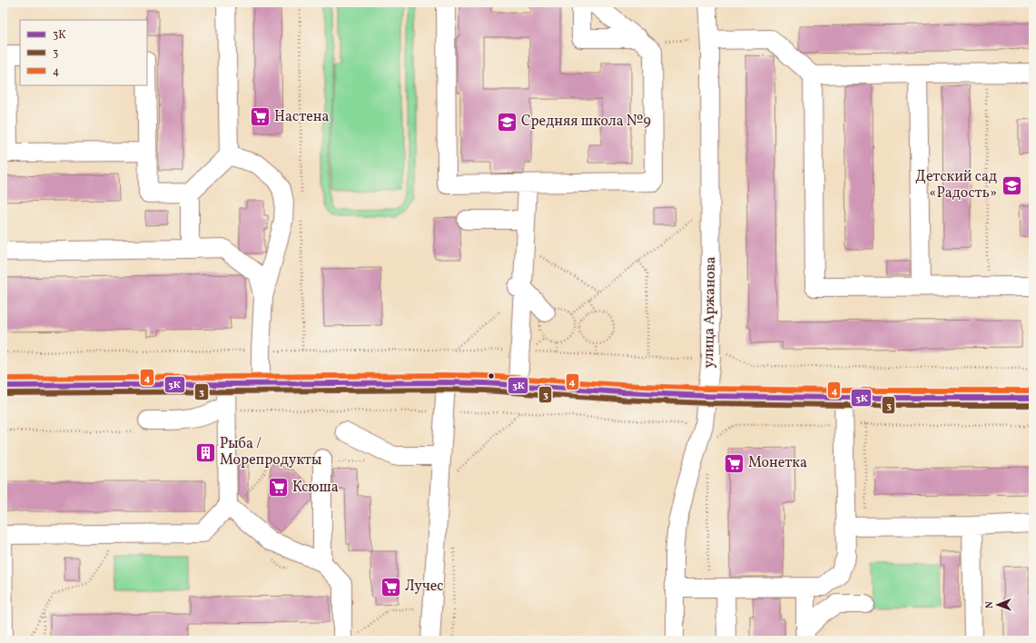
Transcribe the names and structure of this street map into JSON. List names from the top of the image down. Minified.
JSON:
{"streets":{"street":["улица Аржанова"]},"places":{"supermarket":["Настена","Монетка","Ксюша","Лучес"],"school or university":["Средняя школа №9","Детский сад «Радость»"],"building":["Рыба / Морепродукты"]},"lines":["transit line 4","transit line 3К","transit line 3"],"legend":["3К","3","4"],"north":"left"}
